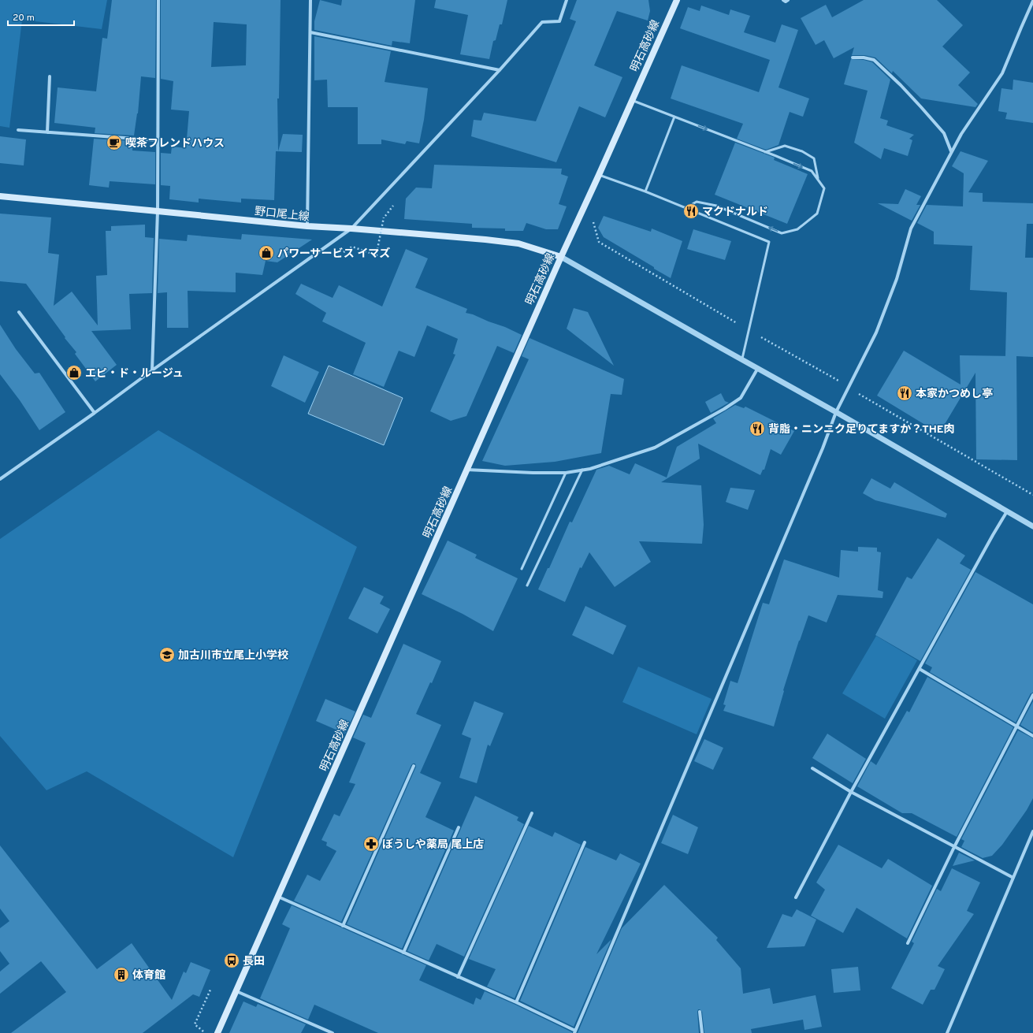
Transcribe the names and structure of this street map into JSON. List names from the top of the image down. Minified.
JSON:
{"streets":{"main road":["明石高砂線","野口尾上線"]},"crossings":[["明石高砂線","野口尾上線"]],"places":{"cafe":["喫茶フレンドハウス"],"restaurant":["マクドナルド","本家かつめし亭","背脂・ニンニク足りてますか？THE肉"],"shop":["パワーサービス イマズ","エピ・ド・ルージュ"],"school or university":["加古川市立尾上小学校"],"pharmacy":["ぼうしや薬局 尾上店"],"bus stop":["長田"],"building":["体育館"]},"scale_bar":"20 m"}
